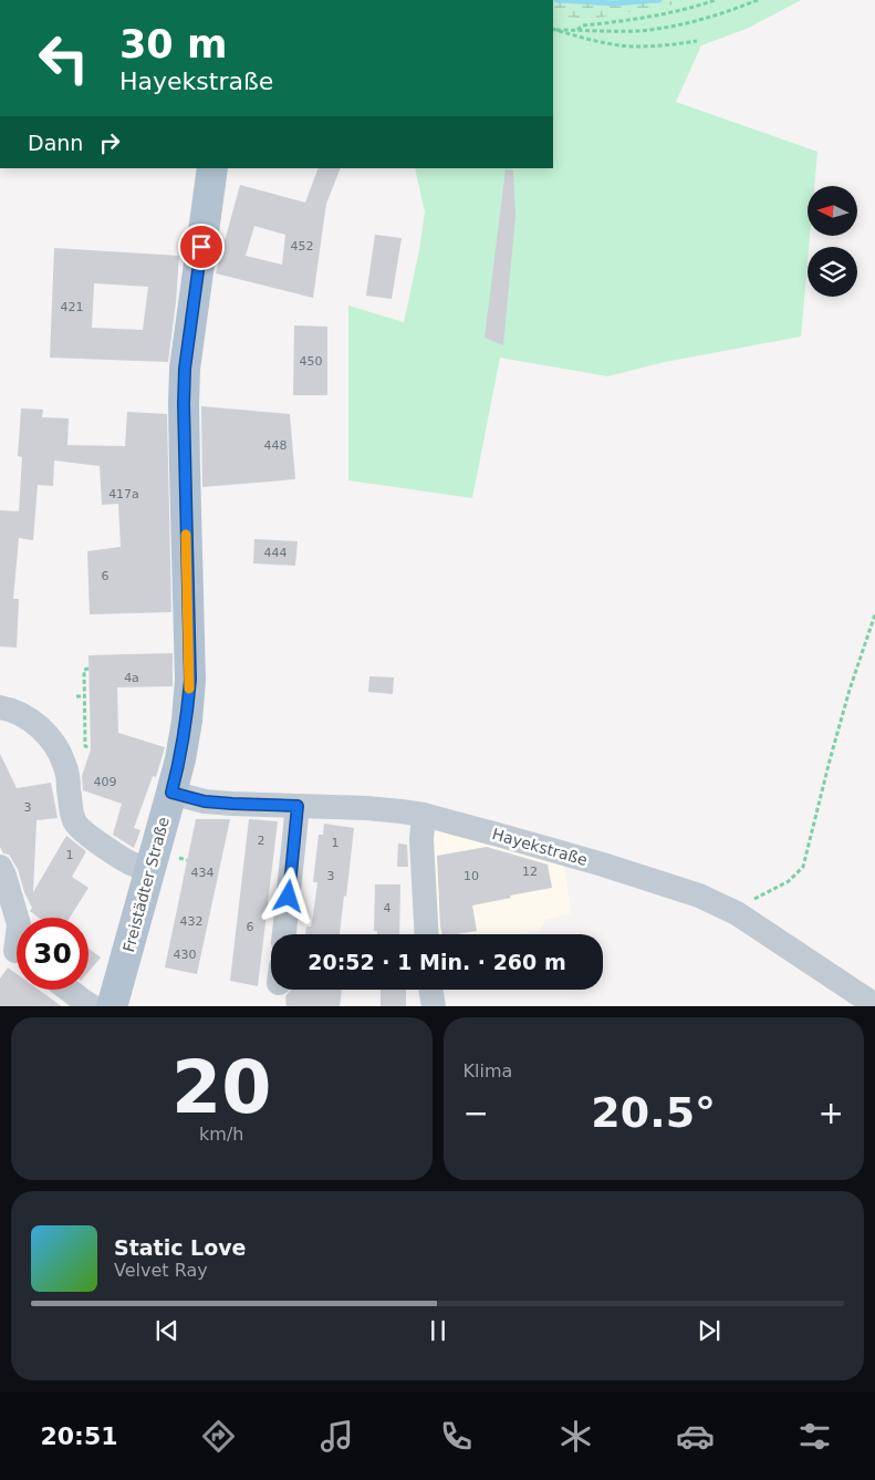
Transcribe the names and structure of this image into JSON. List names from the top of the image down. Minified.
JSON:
{"streets":{"main road":["Freistädter Straße"],"street":["Hayekstraße"]},"crossings":[["Hayekstraße","Freistädter Straße"]],"house_numbers":["452","421","450","448","417a","444","6","4a","409","3","2","1","1","12","434","3","10","4","432","6","430"],"north":"left","page":{"turn":["30 m","Hayekstraße"],"then":"Dann","limit":"30","trip":"20:52 · 1 Min. · 260 m","tile":[["20","km/h"],"Klima"],"heat":["−","20.5°","+"],"song":["Static Love","Velvet Ray"],"tabs":"20:51"}}
